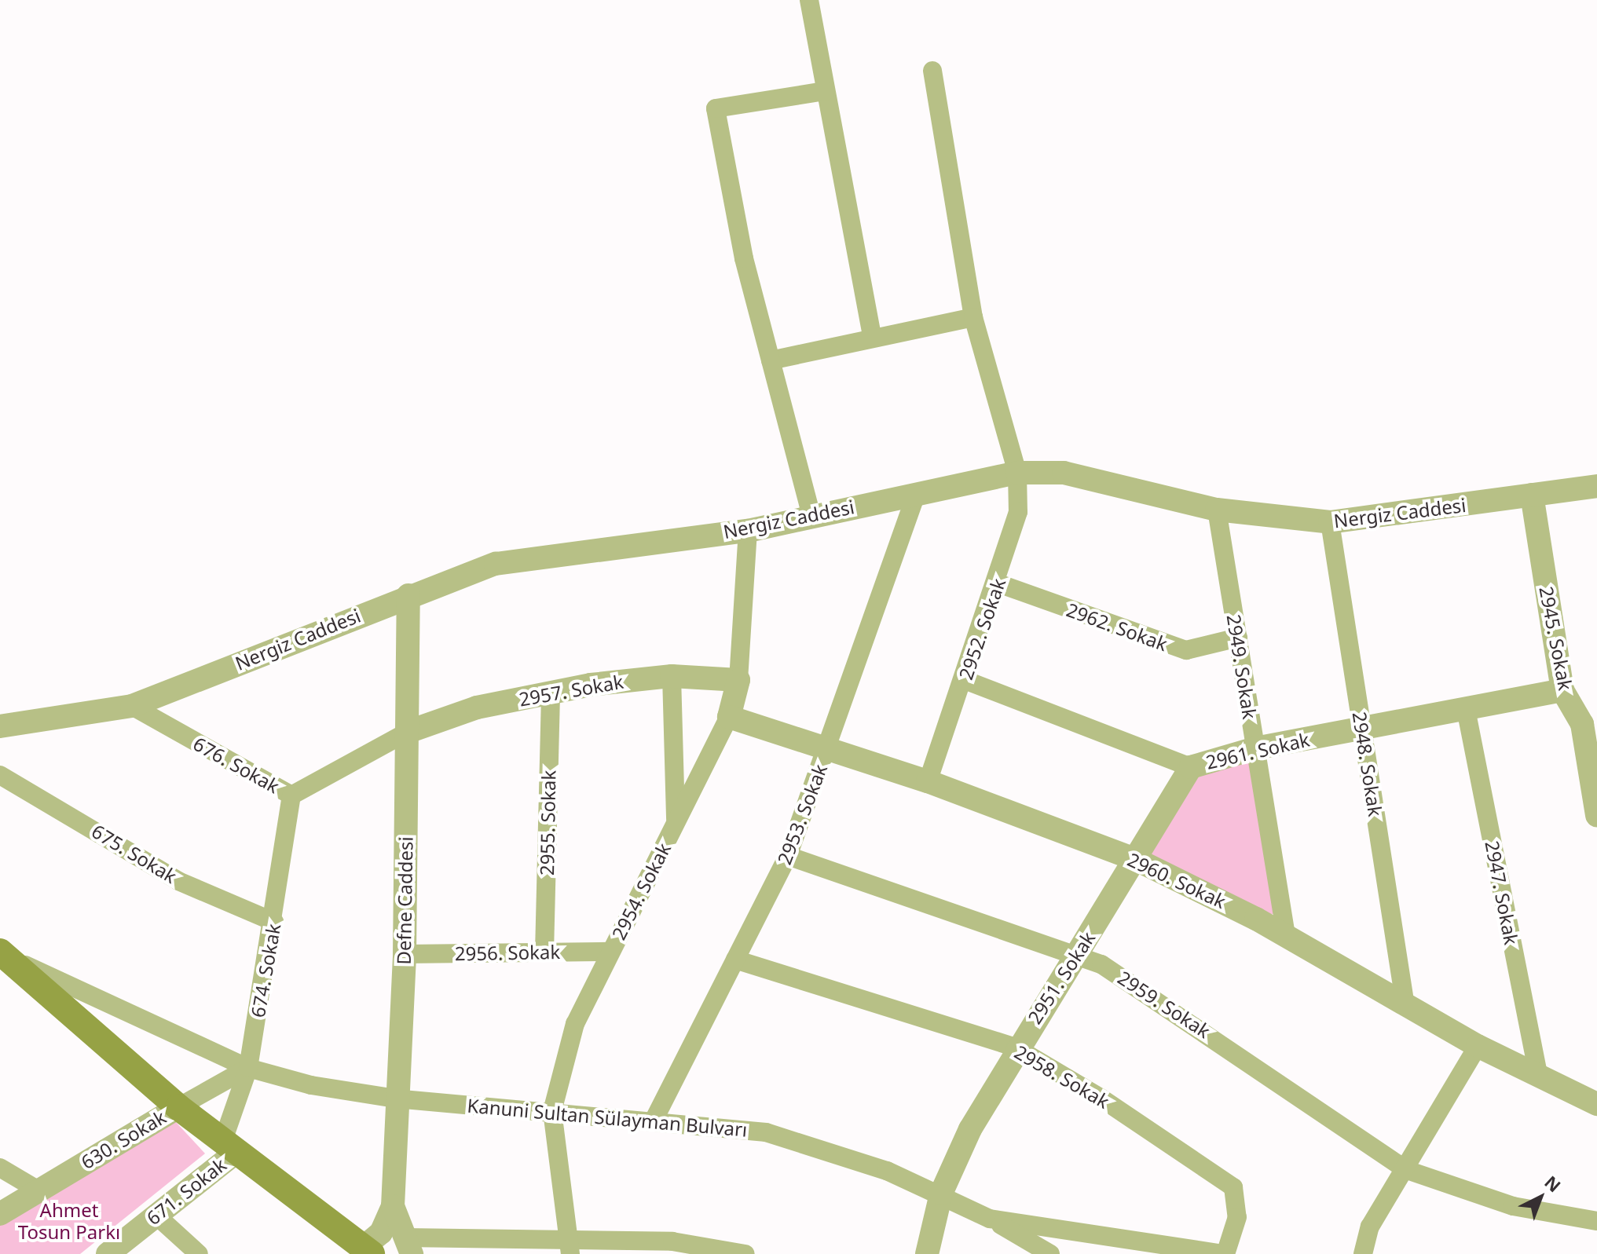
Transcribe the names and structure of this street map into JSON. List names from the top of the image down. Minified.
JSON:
{"streets":{"street":["Nergiz Caddesi","2962. Sokak","2952. Sokak","2945. Sokak","2949. Sokak","2957. Sokak","2961. Sokak","2948. Sokak","676. Sokak","2953. Sokak","2955. Sokak","675. Sokak","2960. Sokak","2954. Sokak","2947. Sokak","Defne Caddesi","2956. Sokak","674. Sokak","2951. Sokak","2959. Sokak","2958. Sokak","Kanuni Sultan Sülayman Bulvarı","630. Sokak","671. Sokak"]},"crossings":[["Nergiz Caddesi","2952. Sokak"],["Nergiz Caddesi","2945. Sokak"],["Nergiz Caddesi","2949. Sokak"],["Nergiz Caddesi","2948. Sokak"],["Nergiz Caddesi","676. Sokak"],["Nergiz Caddesi","2953. Sokak"],["Nergiz Caddesi","2954. Sokak"],["Nergiz Caddesi","Defne Caddesi"],["2962. Sokak","2952. Sokak"],["2962. Sokak","2949. Sokak"],["2952. Sokak","2961. Sokak"],["2952. Sokak","2960. Sokak"],["2945. Sokak","2961. Sokak"],["2949. Sokak","2961. Sokak"],["2949. Sokak","2960. Sokak"],["2957. Sokak","676. Sokak"],["2957. Sokak","2955. Sokak"],["2957. Sokak","2954. Sokak"],["2957. Sokak","Defne Caddesi"],["2961. Sokak","2948. Sokak"],["2961. Sokak","2947. Sokak"],["2961. Sokak","2951. Sokak"],["2948. Sokak","2960. Sokak"],["676. Sokak","Defne Caddesi"],["676. Sokak","674. Sokak"],["2953. Sokak","2960. Sokak"],["2953. Sokak","2959. Sokak"],["2953. Sokak","2958. Sokak"],["2953. Sokak","Kanuni Sultan Sülayman Bulvarı"],["2955. Sokak","2956. Sokak"],["675. Sokak","674. Sokak"],["2960. Sokak","2954. Sokak"],["2960. Sokak","2947. Sokak"],["2960. Sokak","2951. Sokak"],["2954. Sokak","2956. Sokak"],["2954. Sokak","Kanuni Sultan Sülayman Bulvarı"],["Defne Caddesi","2956. Sokak"],["Defne Caddesi","Kanuni Sultan Sülayman Bulvarı"],["674. Sokak","Kanuni Sultan Sülayman Bulvarı"],["674. Sokak","630. Sokak"],["674. Sokak","671. Sokak"],["2951. Sokak","2959. Sokak"],["2951. Sokak","2958. Sokak"],["2951. Sokak","Kanuni Sultan Sülayman Bulvarı"],["2958. Sokak","Kanuni Sultan Sülayman Bulvarı"],["Kanuni Sultan Sülayman Bulvarı","630. Sokak"]],"parks":["Ahmet Tosun Parkı"],"north":"top right"}
